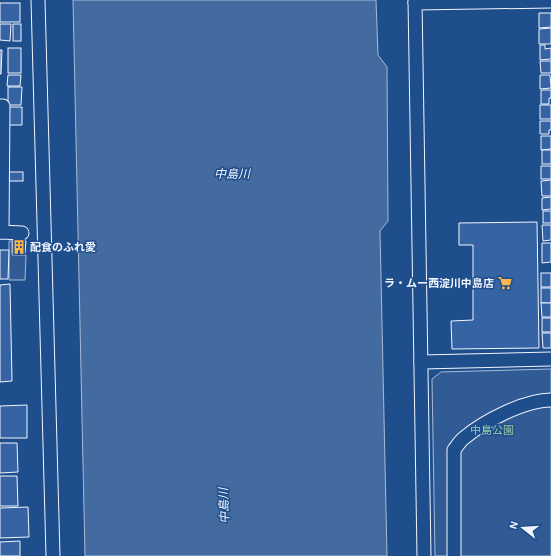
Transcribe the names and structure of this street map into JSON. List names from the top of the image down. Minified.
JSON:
{"water":["中島川"],"parks":["中島公園"],"places":{"building":["配食のふれ愛"],"supermarket":["ラ・ムー西淀川中島店"]},"north":"left"}
